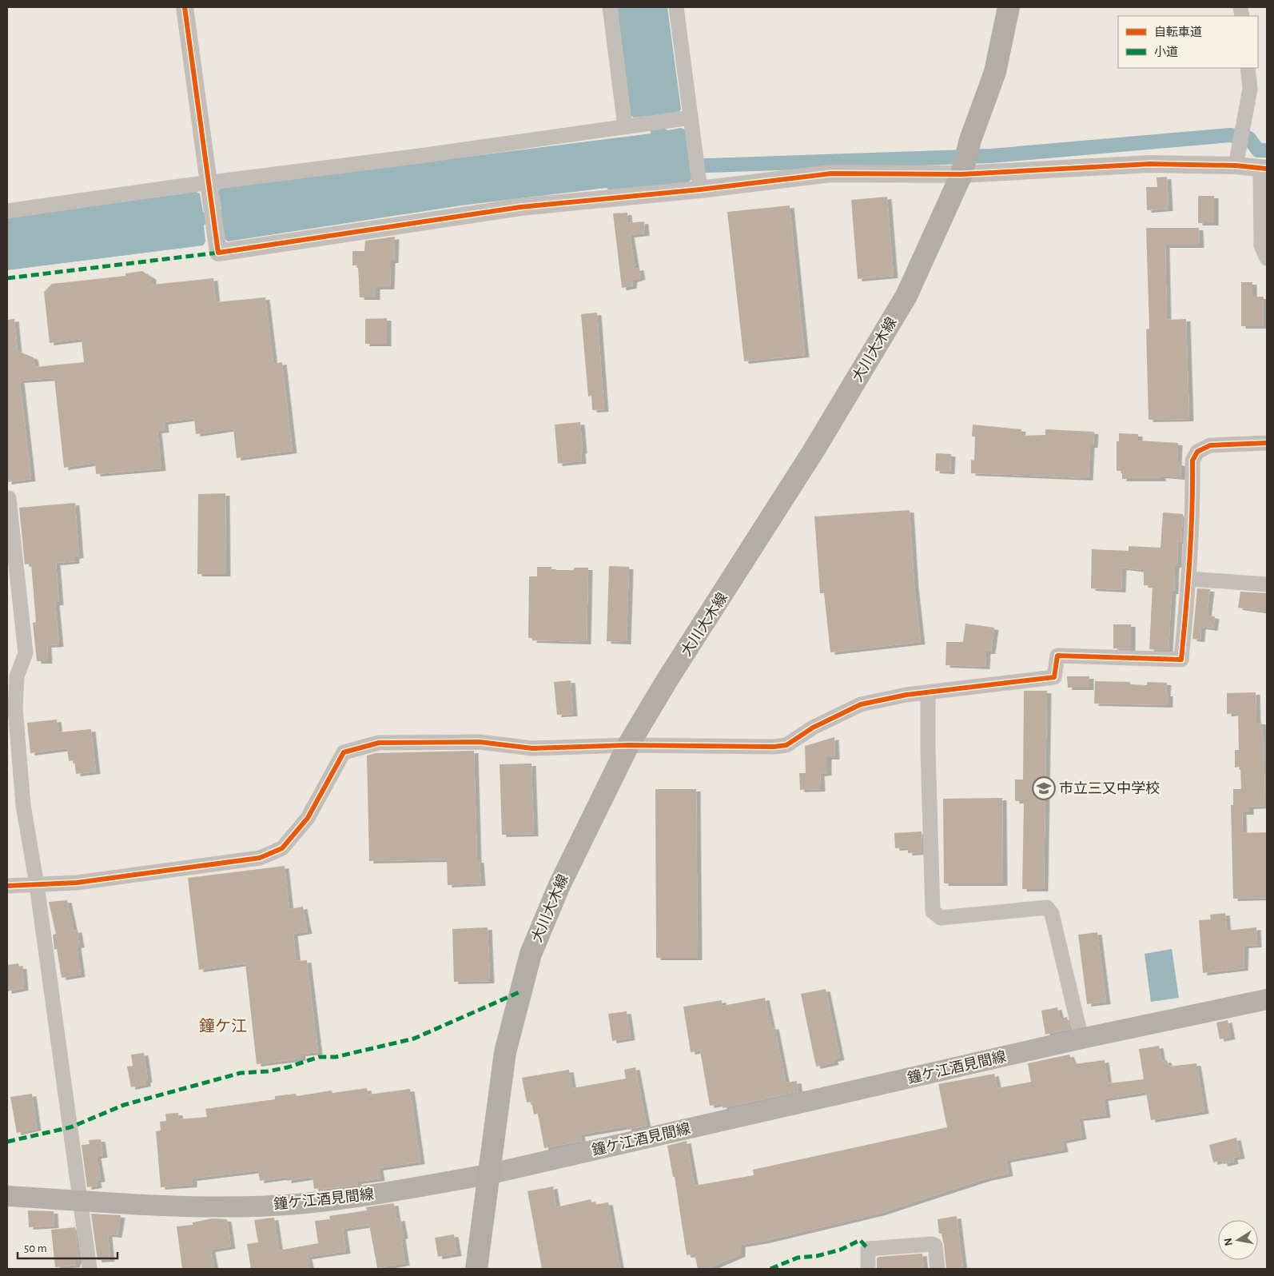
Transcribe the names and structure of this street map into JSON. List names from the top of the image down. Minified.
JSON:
{"streets":{"main road":["大川大木線","鐘ケ江酒見間線"]},"crossings":[["大川大木線","鐘ケ江酒見間線"]],"districts":["鐘ケ江"],"places":{"school or university":["市立三又中学校"]},"legend":["自転車道","小道"],"scale_bar":"50 m","north":"left"}
